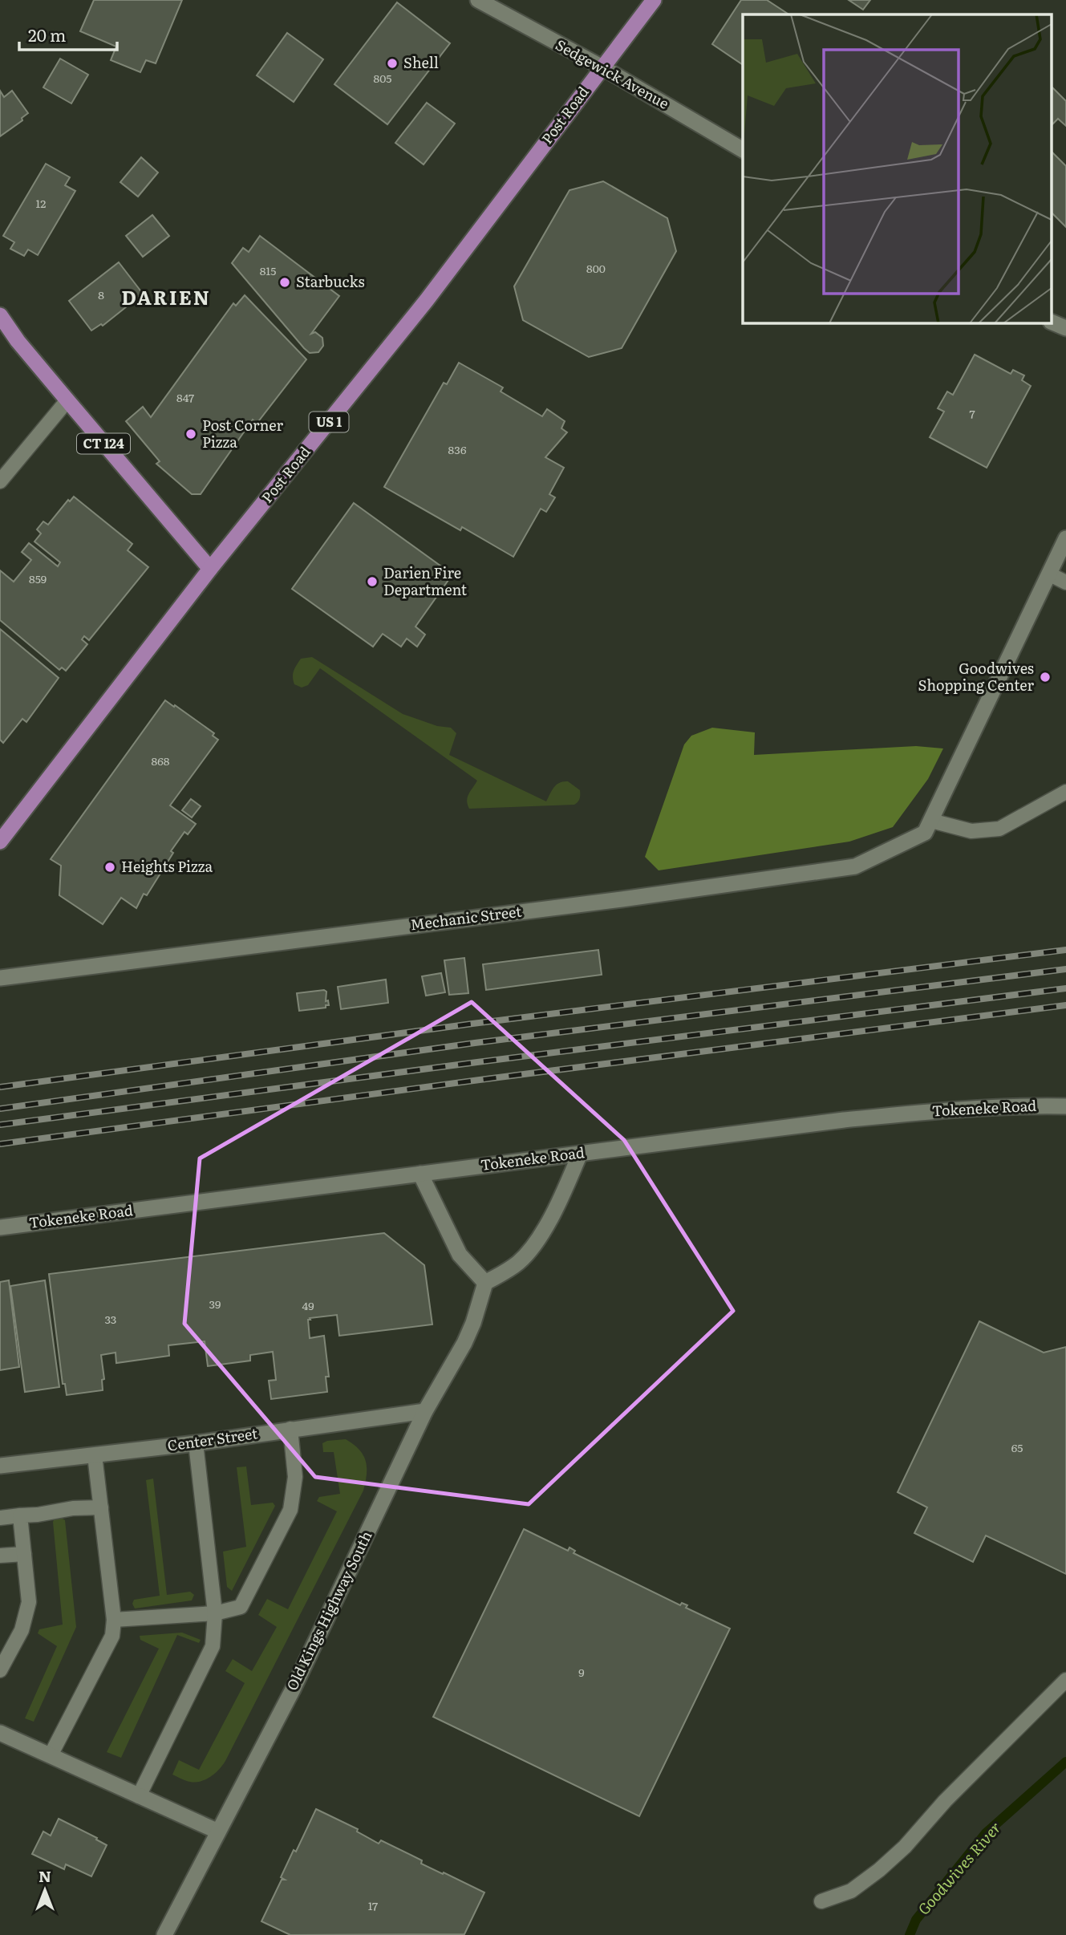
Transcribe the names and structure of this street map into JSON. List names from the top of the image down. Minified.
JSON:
{"streets":{"main road":["Post Road","US 1","CT 124"],"street":["Sedgewick Avenue","Mechanic Street","Tokeneke Road","Center Street","Old Kings Highway South"]},"crossings":[["Sedgewick Avenue","Post Road"],["Post Road","CT 124"],["Center Street","Old Kings Highway South"]],"districts":["DARIEN"],"water":["Goodwives River"],"places":["Shell","Starbucks","Post Corner Pizza","Darien Fire Department","Goodwives Shopping Center","Heights Pizza"],"house_numbers":["805","12","800","815","8","847","7","836","859","868","39","49","33","65","9","17"],"scale_bar":"20 m","north":"top"}
